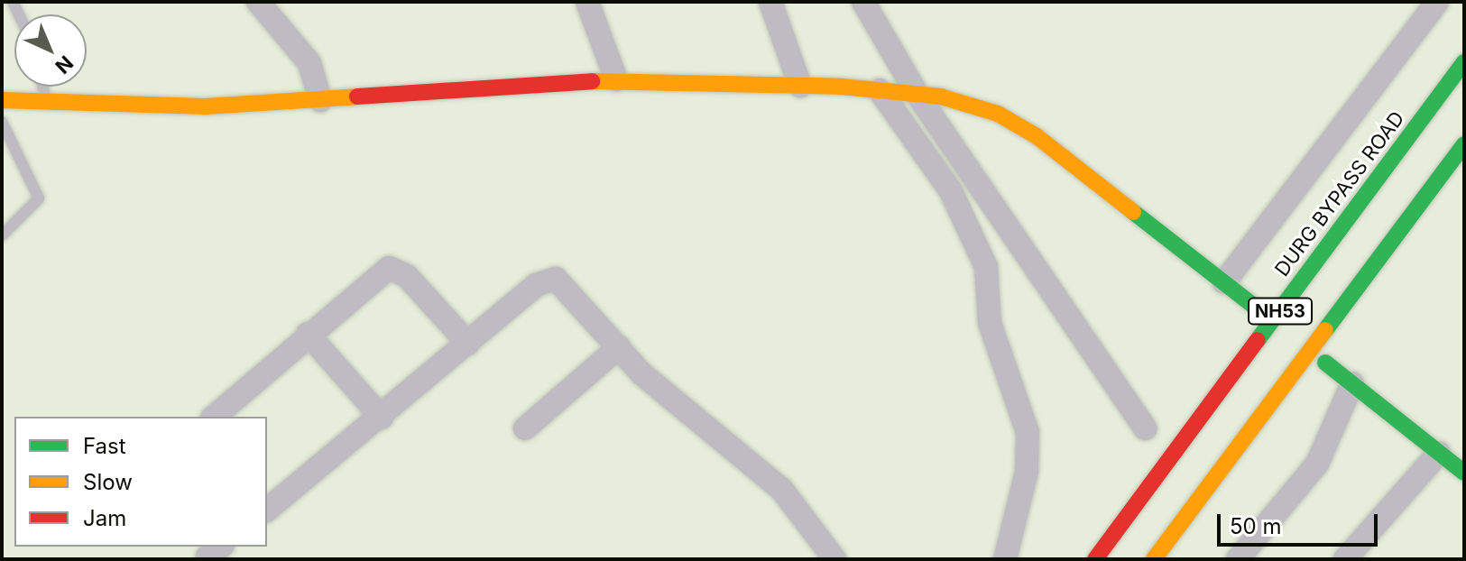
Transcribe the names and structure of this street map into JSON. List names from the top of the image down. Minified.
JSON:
{"streets":{"main road":["DURG BYPASS ROAD","NH53"]},"legend":["Fast","Slow","Jam"],"scale_bar":"50 m","north":"bottom right"}
